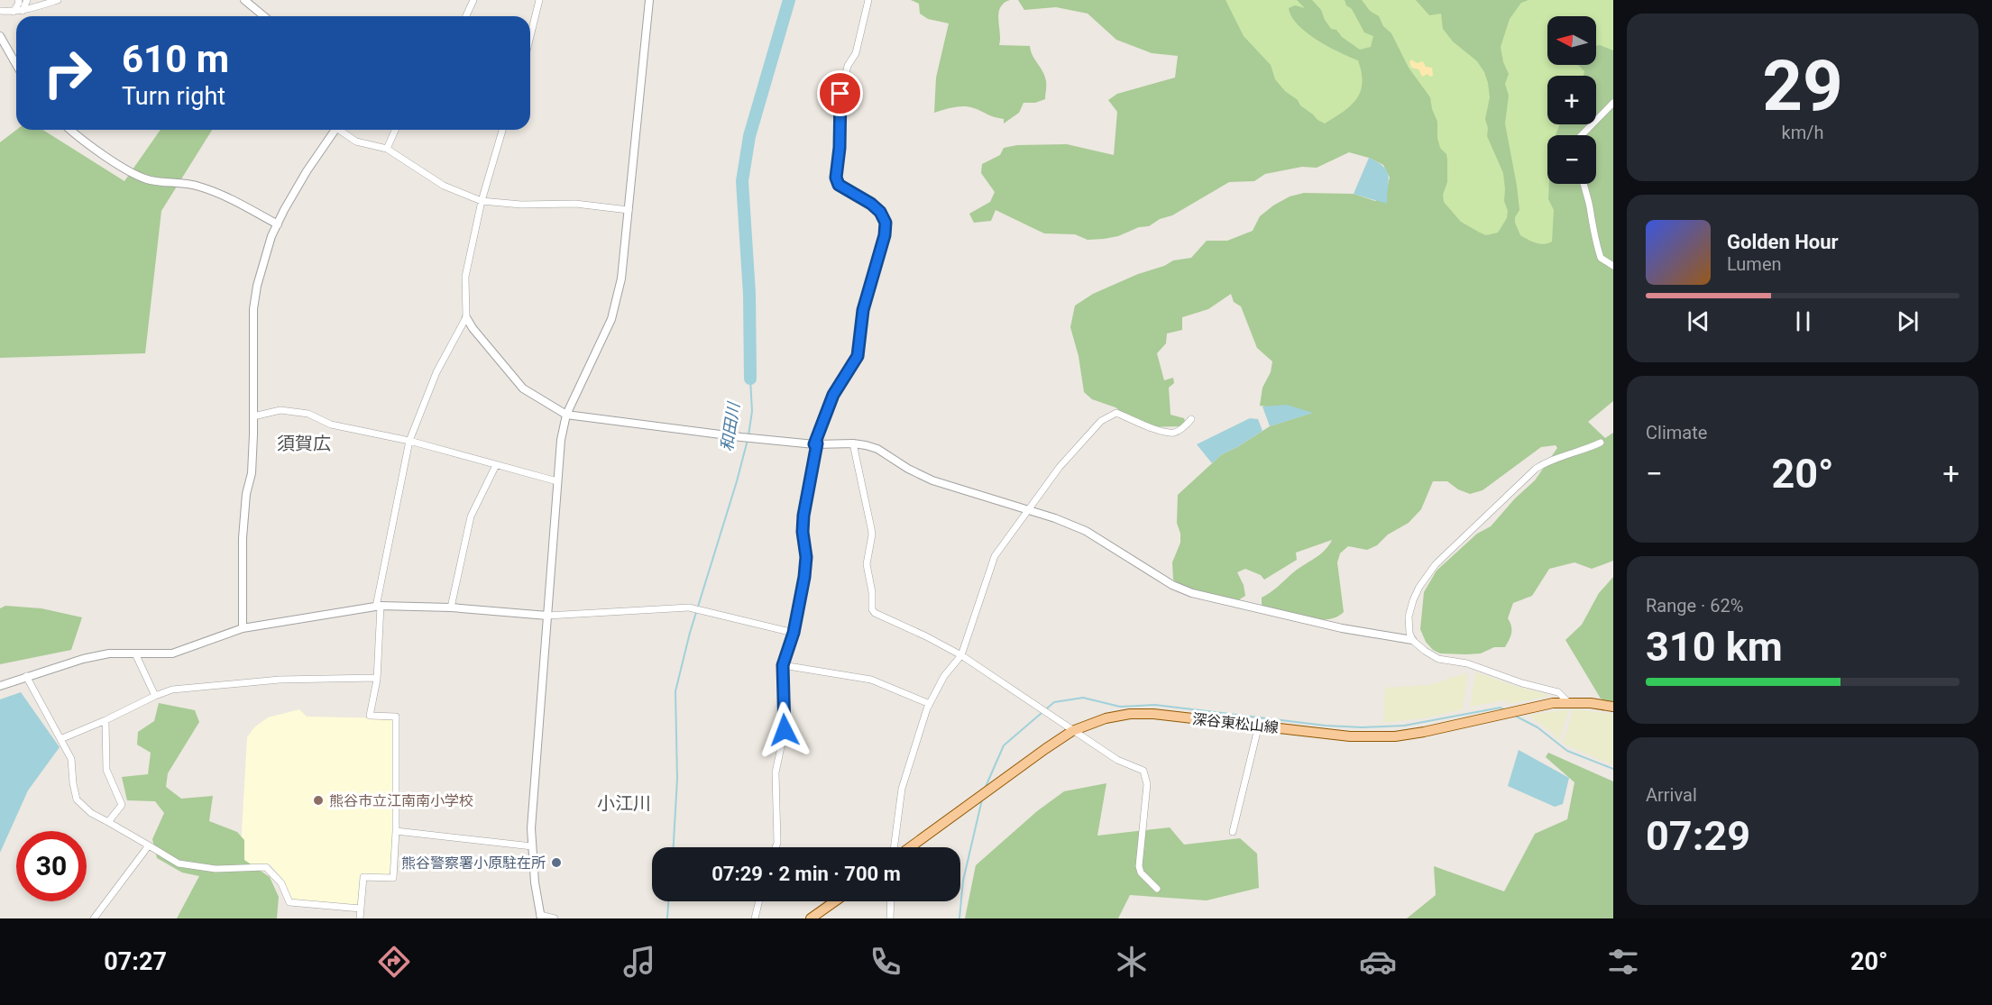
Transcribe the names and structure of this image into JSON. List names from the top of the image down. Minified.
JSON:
{"streets":{"main road":["深谷東松山線"]},"districts":["須賀広","小江川"],"water":["和田川"],"places":["熊谷市立江南南小学校","熊谷警察署小原駐在所"],"north":"left","page":{"tile":[["29","km/h"],"Climate",["Range · 62%","310 km"],["Arrival","07:29"]],"map_buttons":["+","−"],"turn":["610 m","Turn right"],"song":["Golden Hour","Lumen"],"heat":["−","20°","+"],"limit":"30","trip":"07:29 · 2 min · 700 m","tabs":["07:27","20°"]}}
